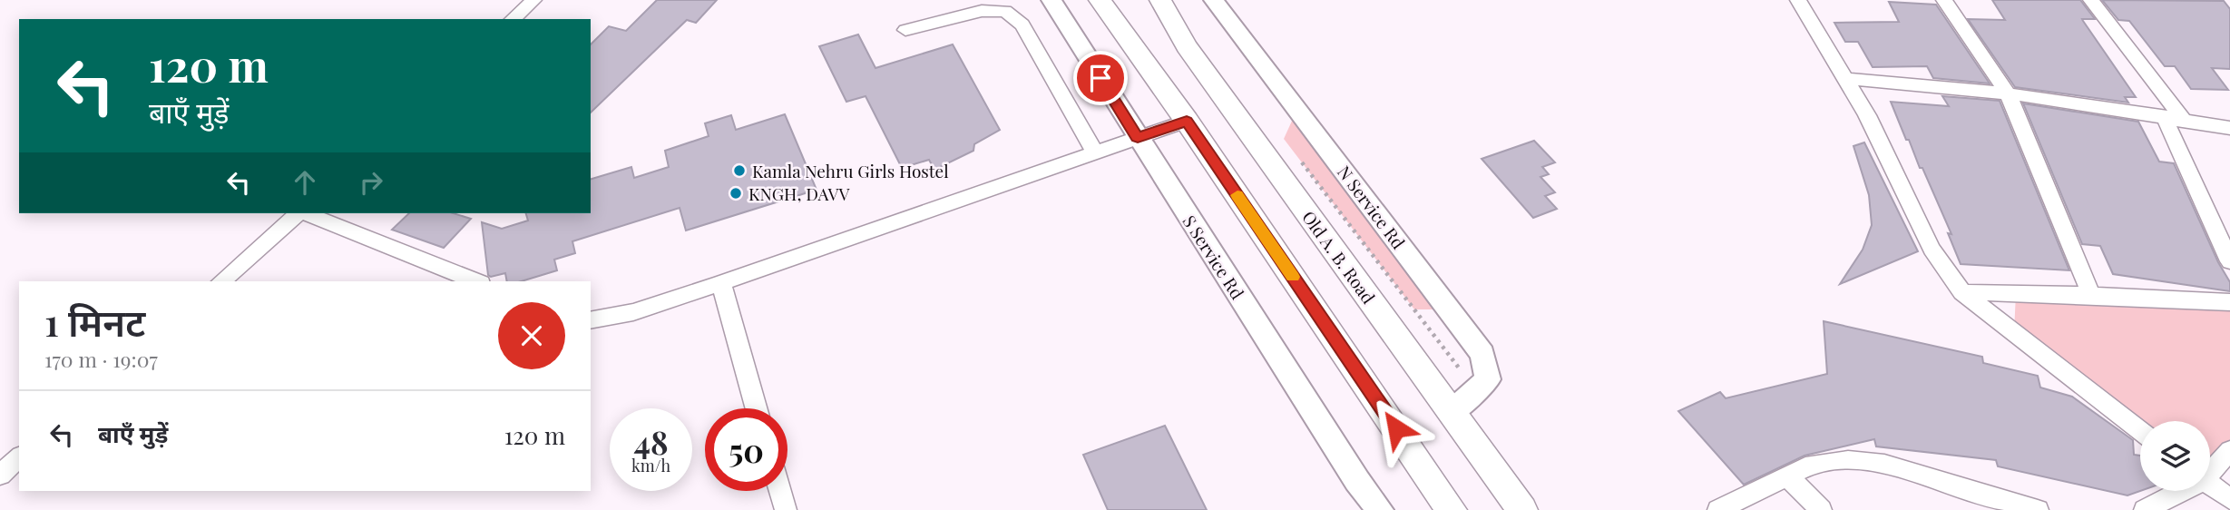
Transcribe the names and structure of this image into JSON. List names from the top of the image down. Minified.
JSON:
{"streets":{"main road":["Old A. B. Road"],"street":["N Service Rd","S Service Rd"]},"crossings":[["N Service Rd","Old A. B. Road"]],"places":["Kamla Nehru Girls Hostel","KNGH, DAVV"],"page":{"turn":["120 m","बाएँ मुड़ें"],"heading":["1 मिनट","170 m · 19:07"],"list":[{"name":"बाएँ मुड़ें","value":"120 m"}],"speed":"48 km/h","limit":"50"}}
